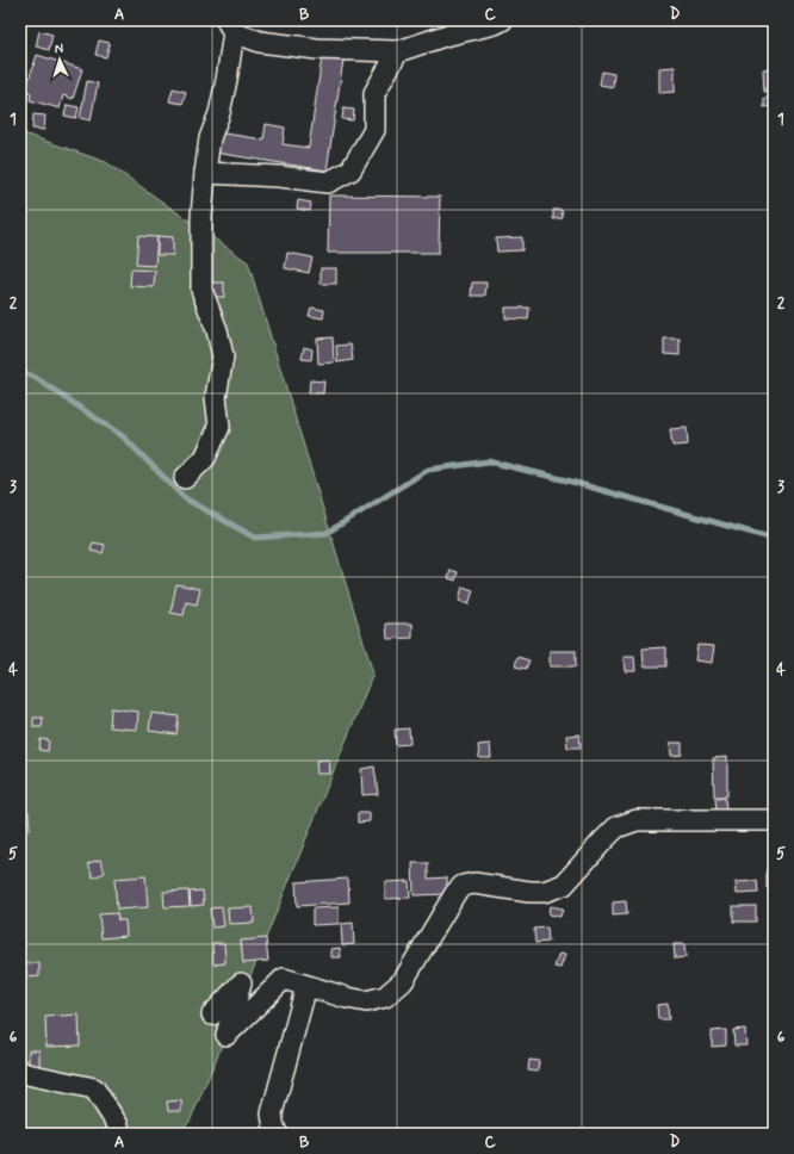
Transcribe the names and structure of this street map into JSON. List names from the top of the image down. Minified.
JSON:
{"north":"top","grid":{"columns":["A","B","C","D"],"rows":["1","2","3","4","5","6"]}}
